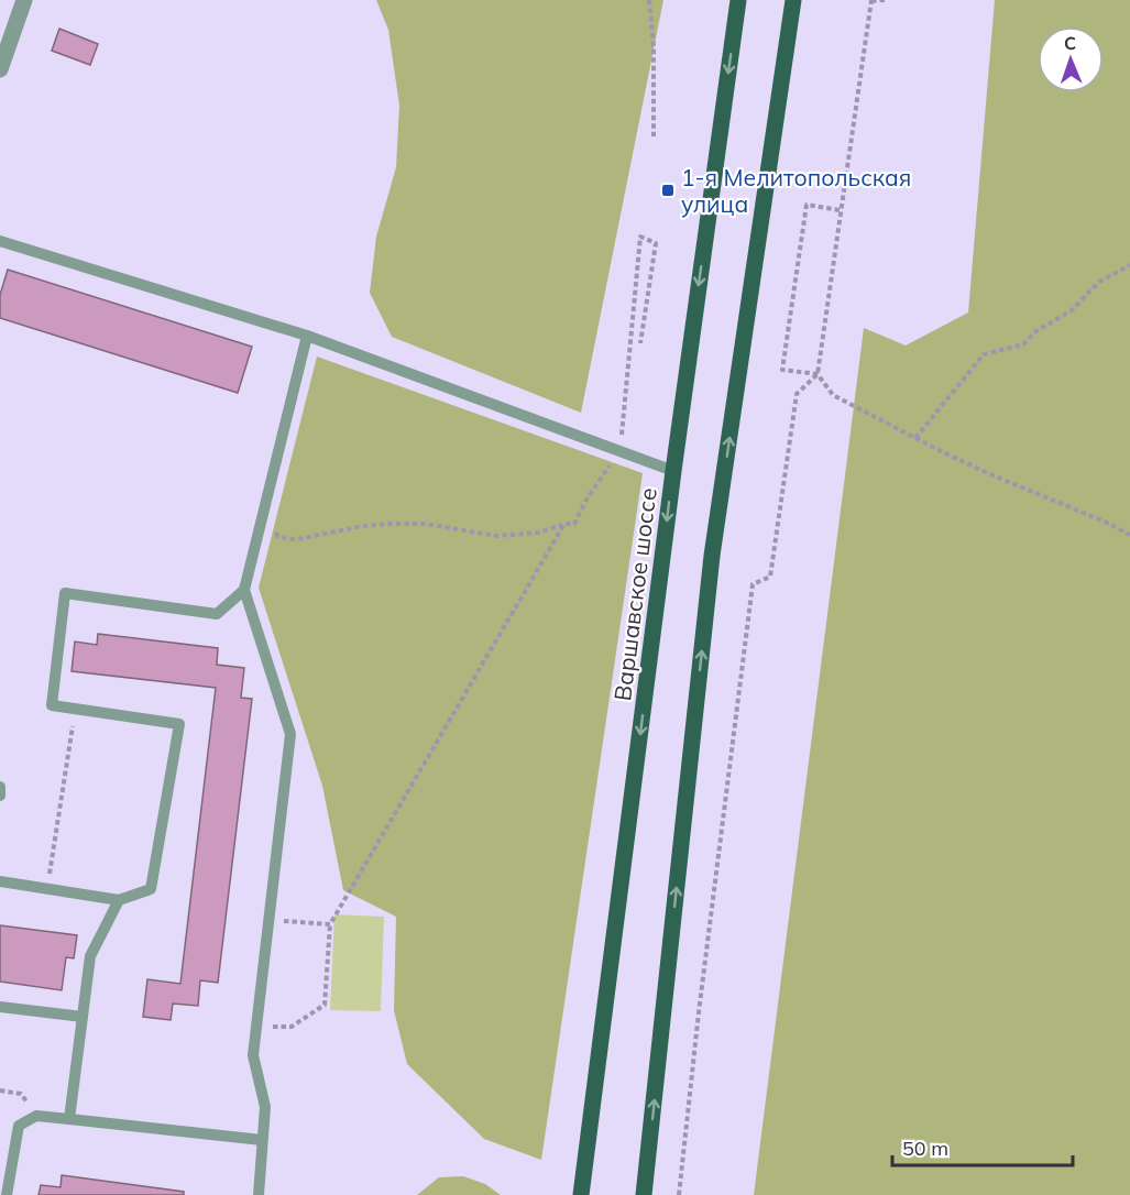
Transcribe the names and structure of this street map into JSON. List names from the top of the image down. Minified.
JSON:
{"streets":{"main road":["Варшавское шоссе"]},"places":{"transit":["1-я Мелитопольская улица"]},"scale_bar":"50 m","north":"top"}
